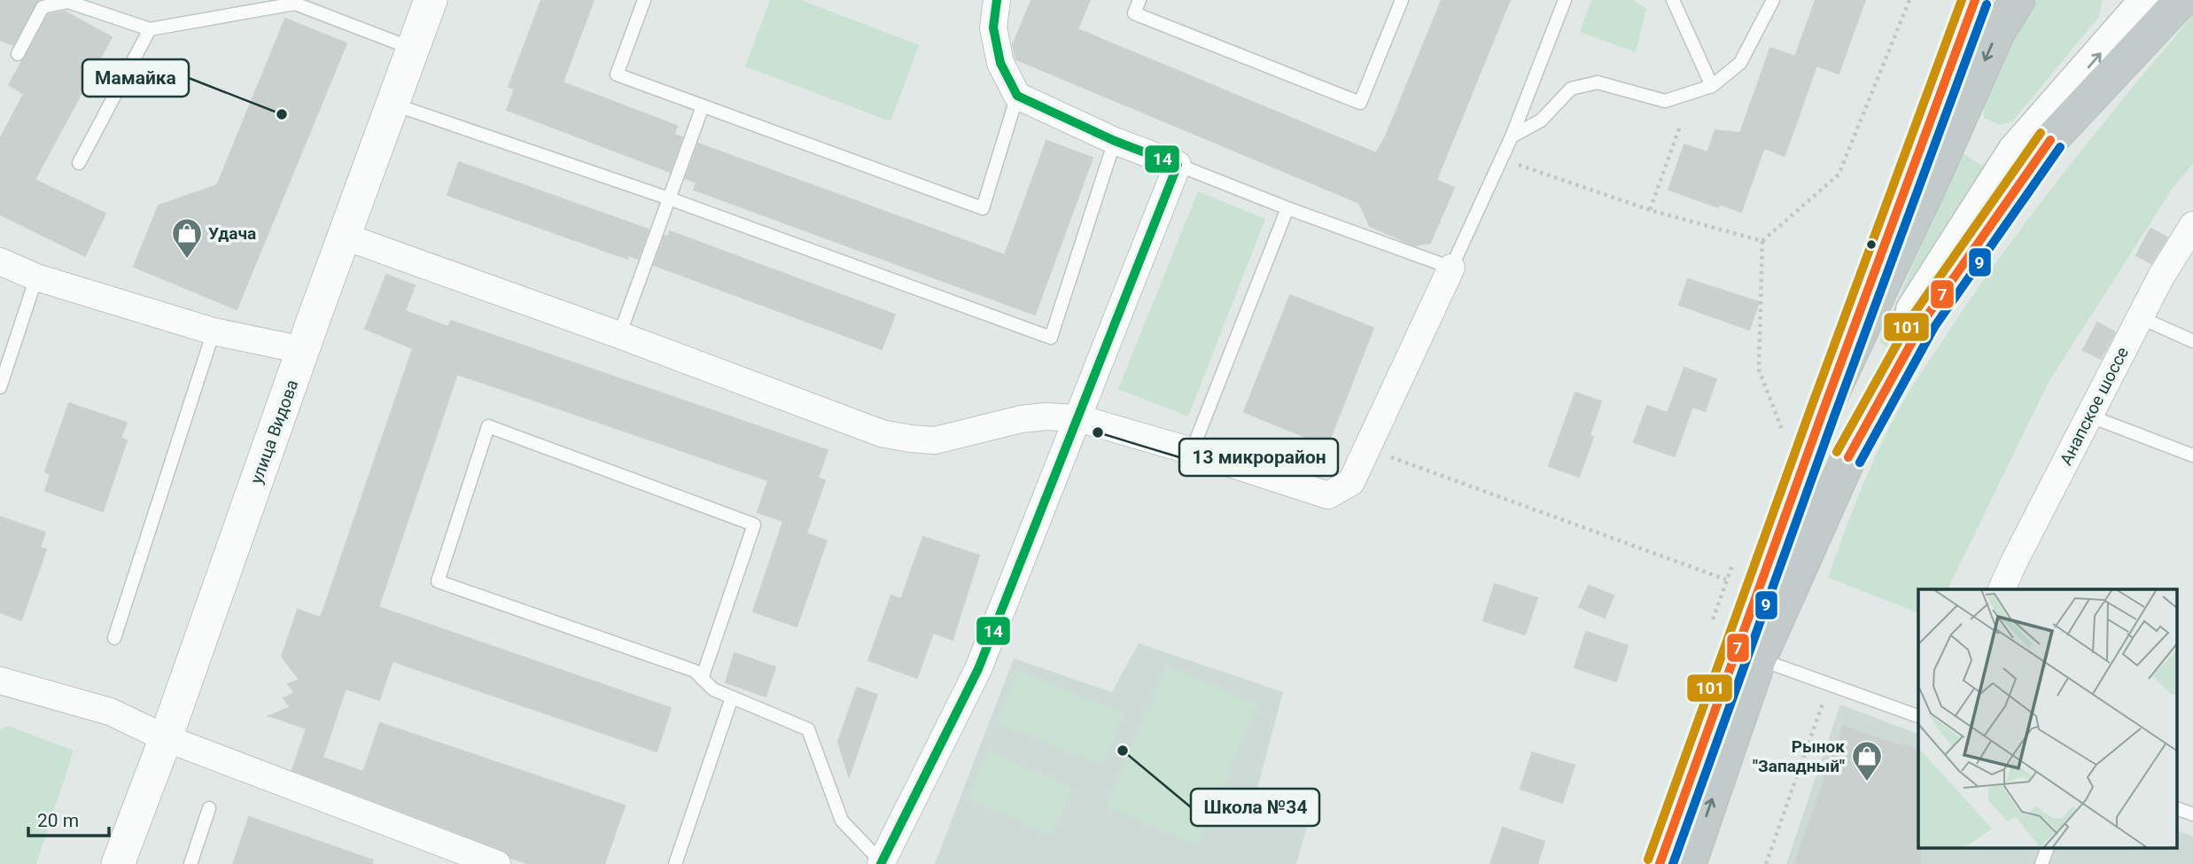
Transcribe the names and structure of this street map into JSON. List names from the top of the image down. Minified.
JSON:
{"streets":{"street":["Анапское шоссе","улица Видова"]},"places":{"other":["Мамайка","13 микрорайон","Школа №34"],"shop":["Удача","Рынок \"Западный\""]},"lines":["transit line 7","transit line 101","transit line 14","transit line 9"],"scale_bar":"20 m"}
